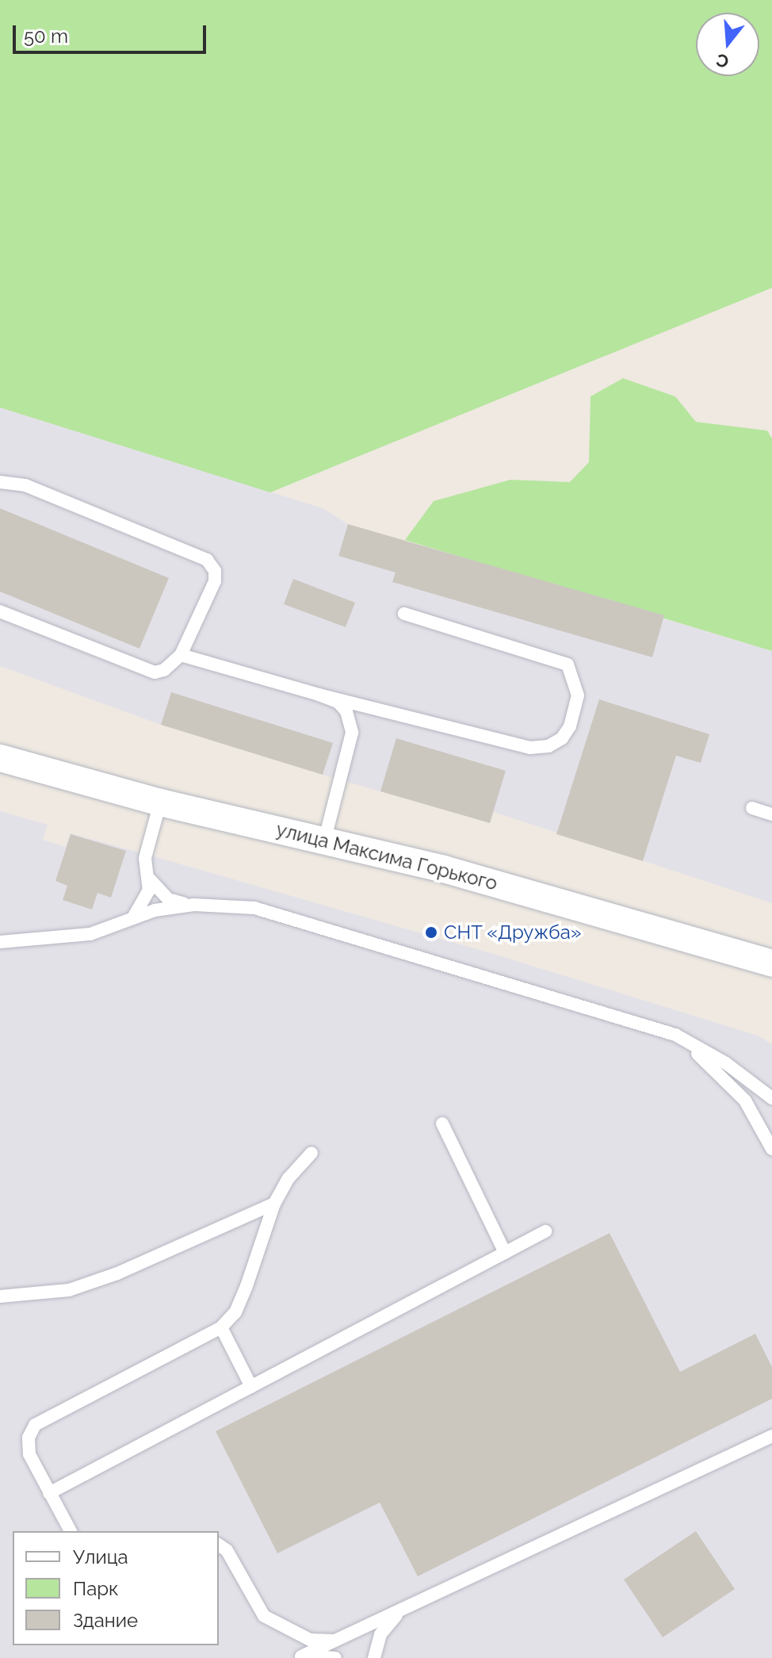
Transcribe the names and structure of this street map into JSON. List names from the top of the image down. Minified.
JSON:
{"streets":{"street":["улица Максима Горького"]},"places":["СНТ «Дружба»"],"legend":["Улица","Парк","Здание"],"scale_bar":"50 m","north":"bottom"}
